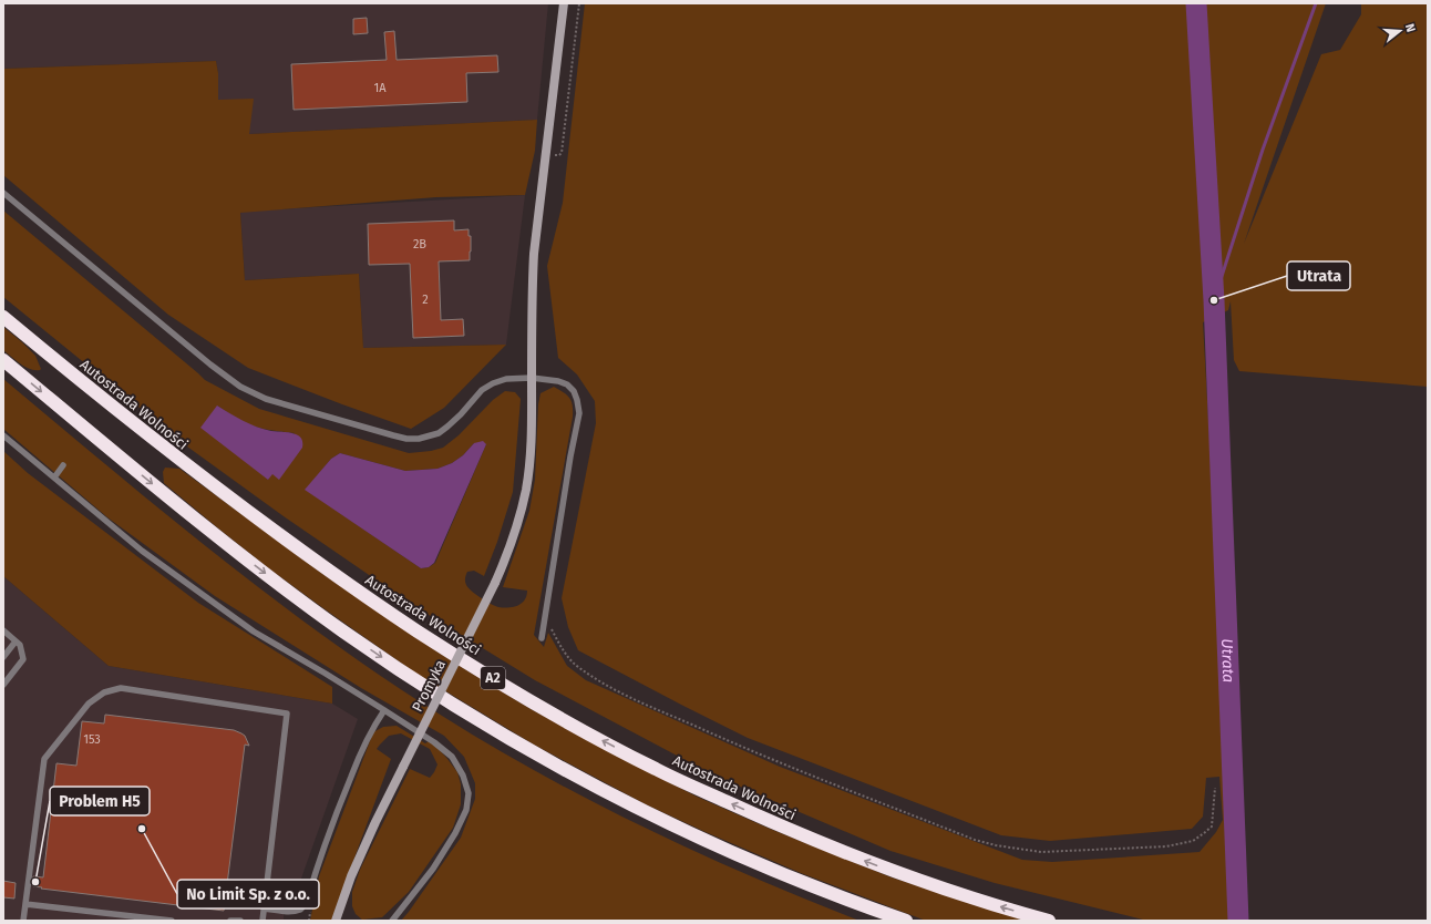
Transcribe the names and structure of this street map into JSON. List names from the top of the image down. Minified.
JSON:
{"streets":{"highway":["Autostrada Wolności","A2"],"street":["Promyka"]},"water":["Utrata"],"places":["Utrata","No Limit Sp. z o.o.","Problem H5"],"house_numbers":["1A","2B","2","153"],"north":"right"}
